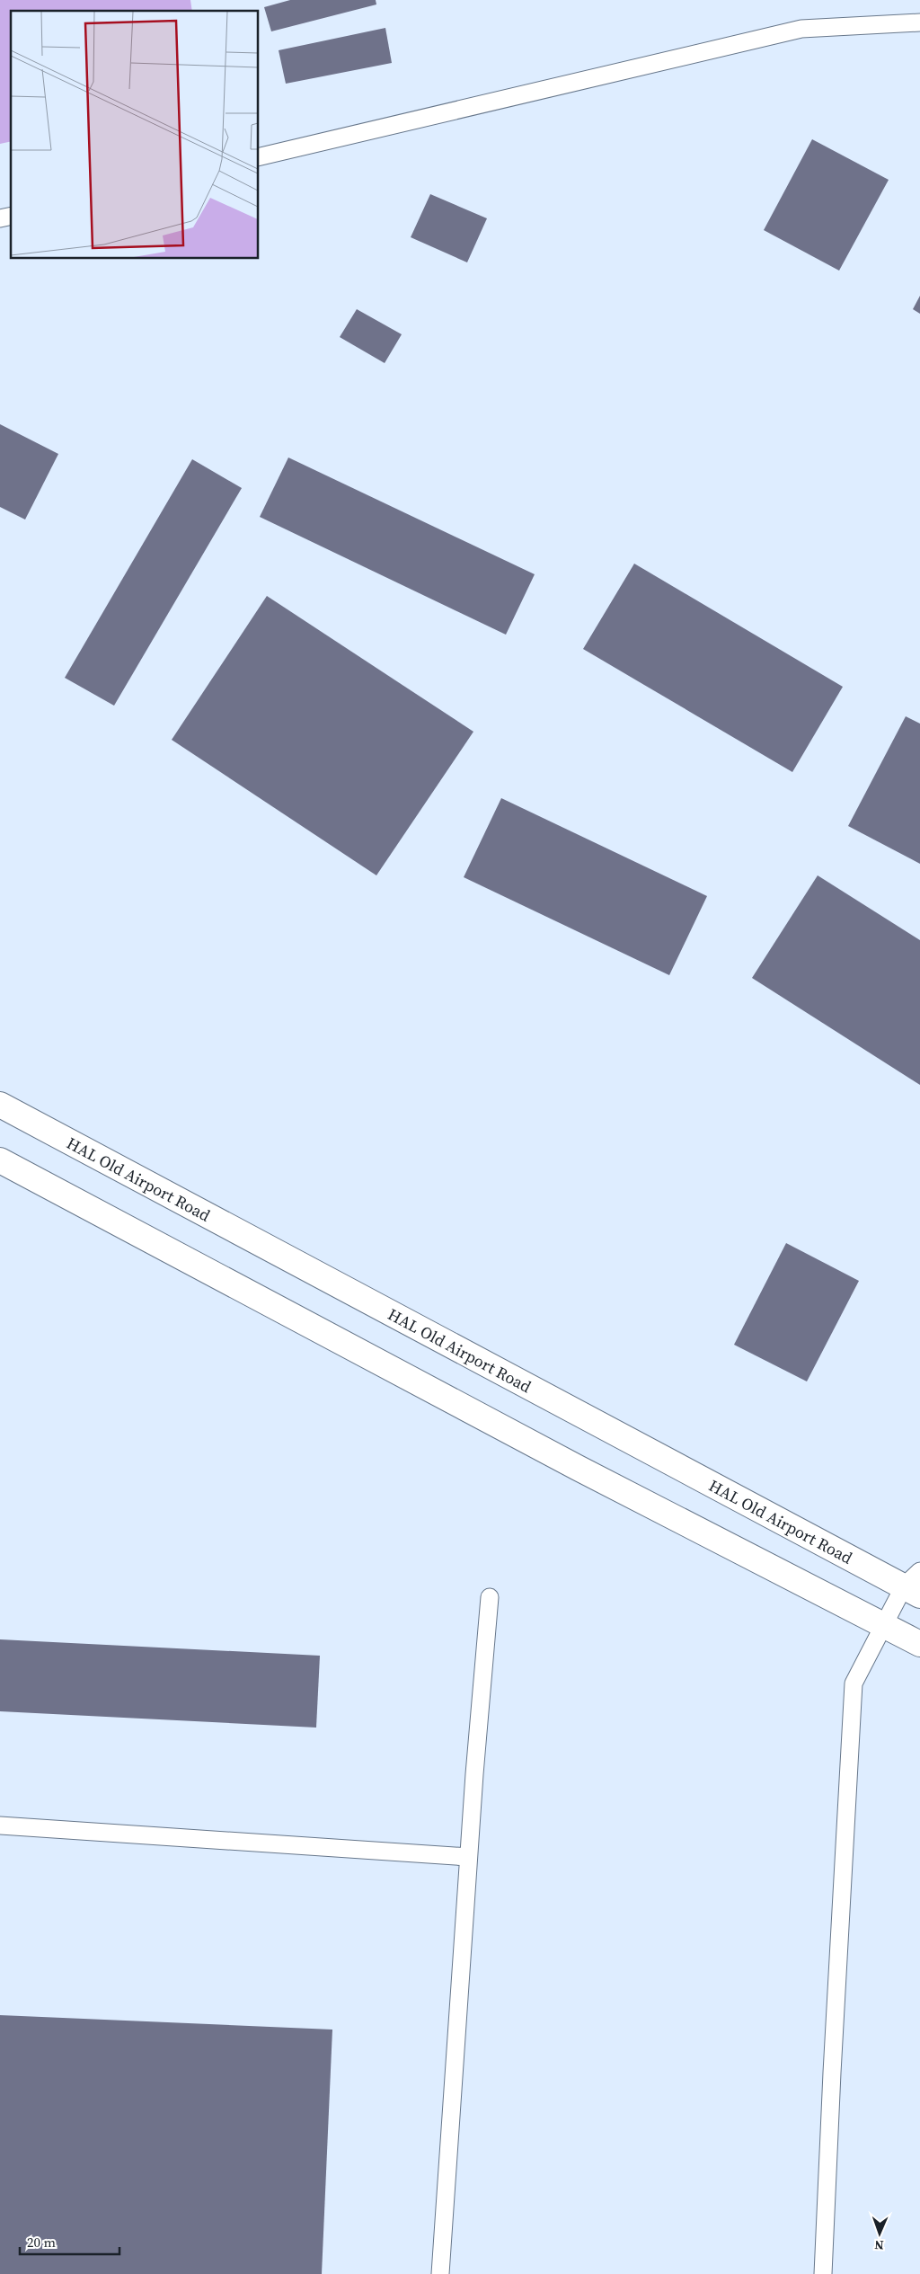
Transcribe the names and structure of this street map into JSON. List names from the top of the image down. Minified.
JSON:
{"streets":{"main road":["HAL Old Airport Road"]},"scale_bar":"20 m","north":"bottom"}
